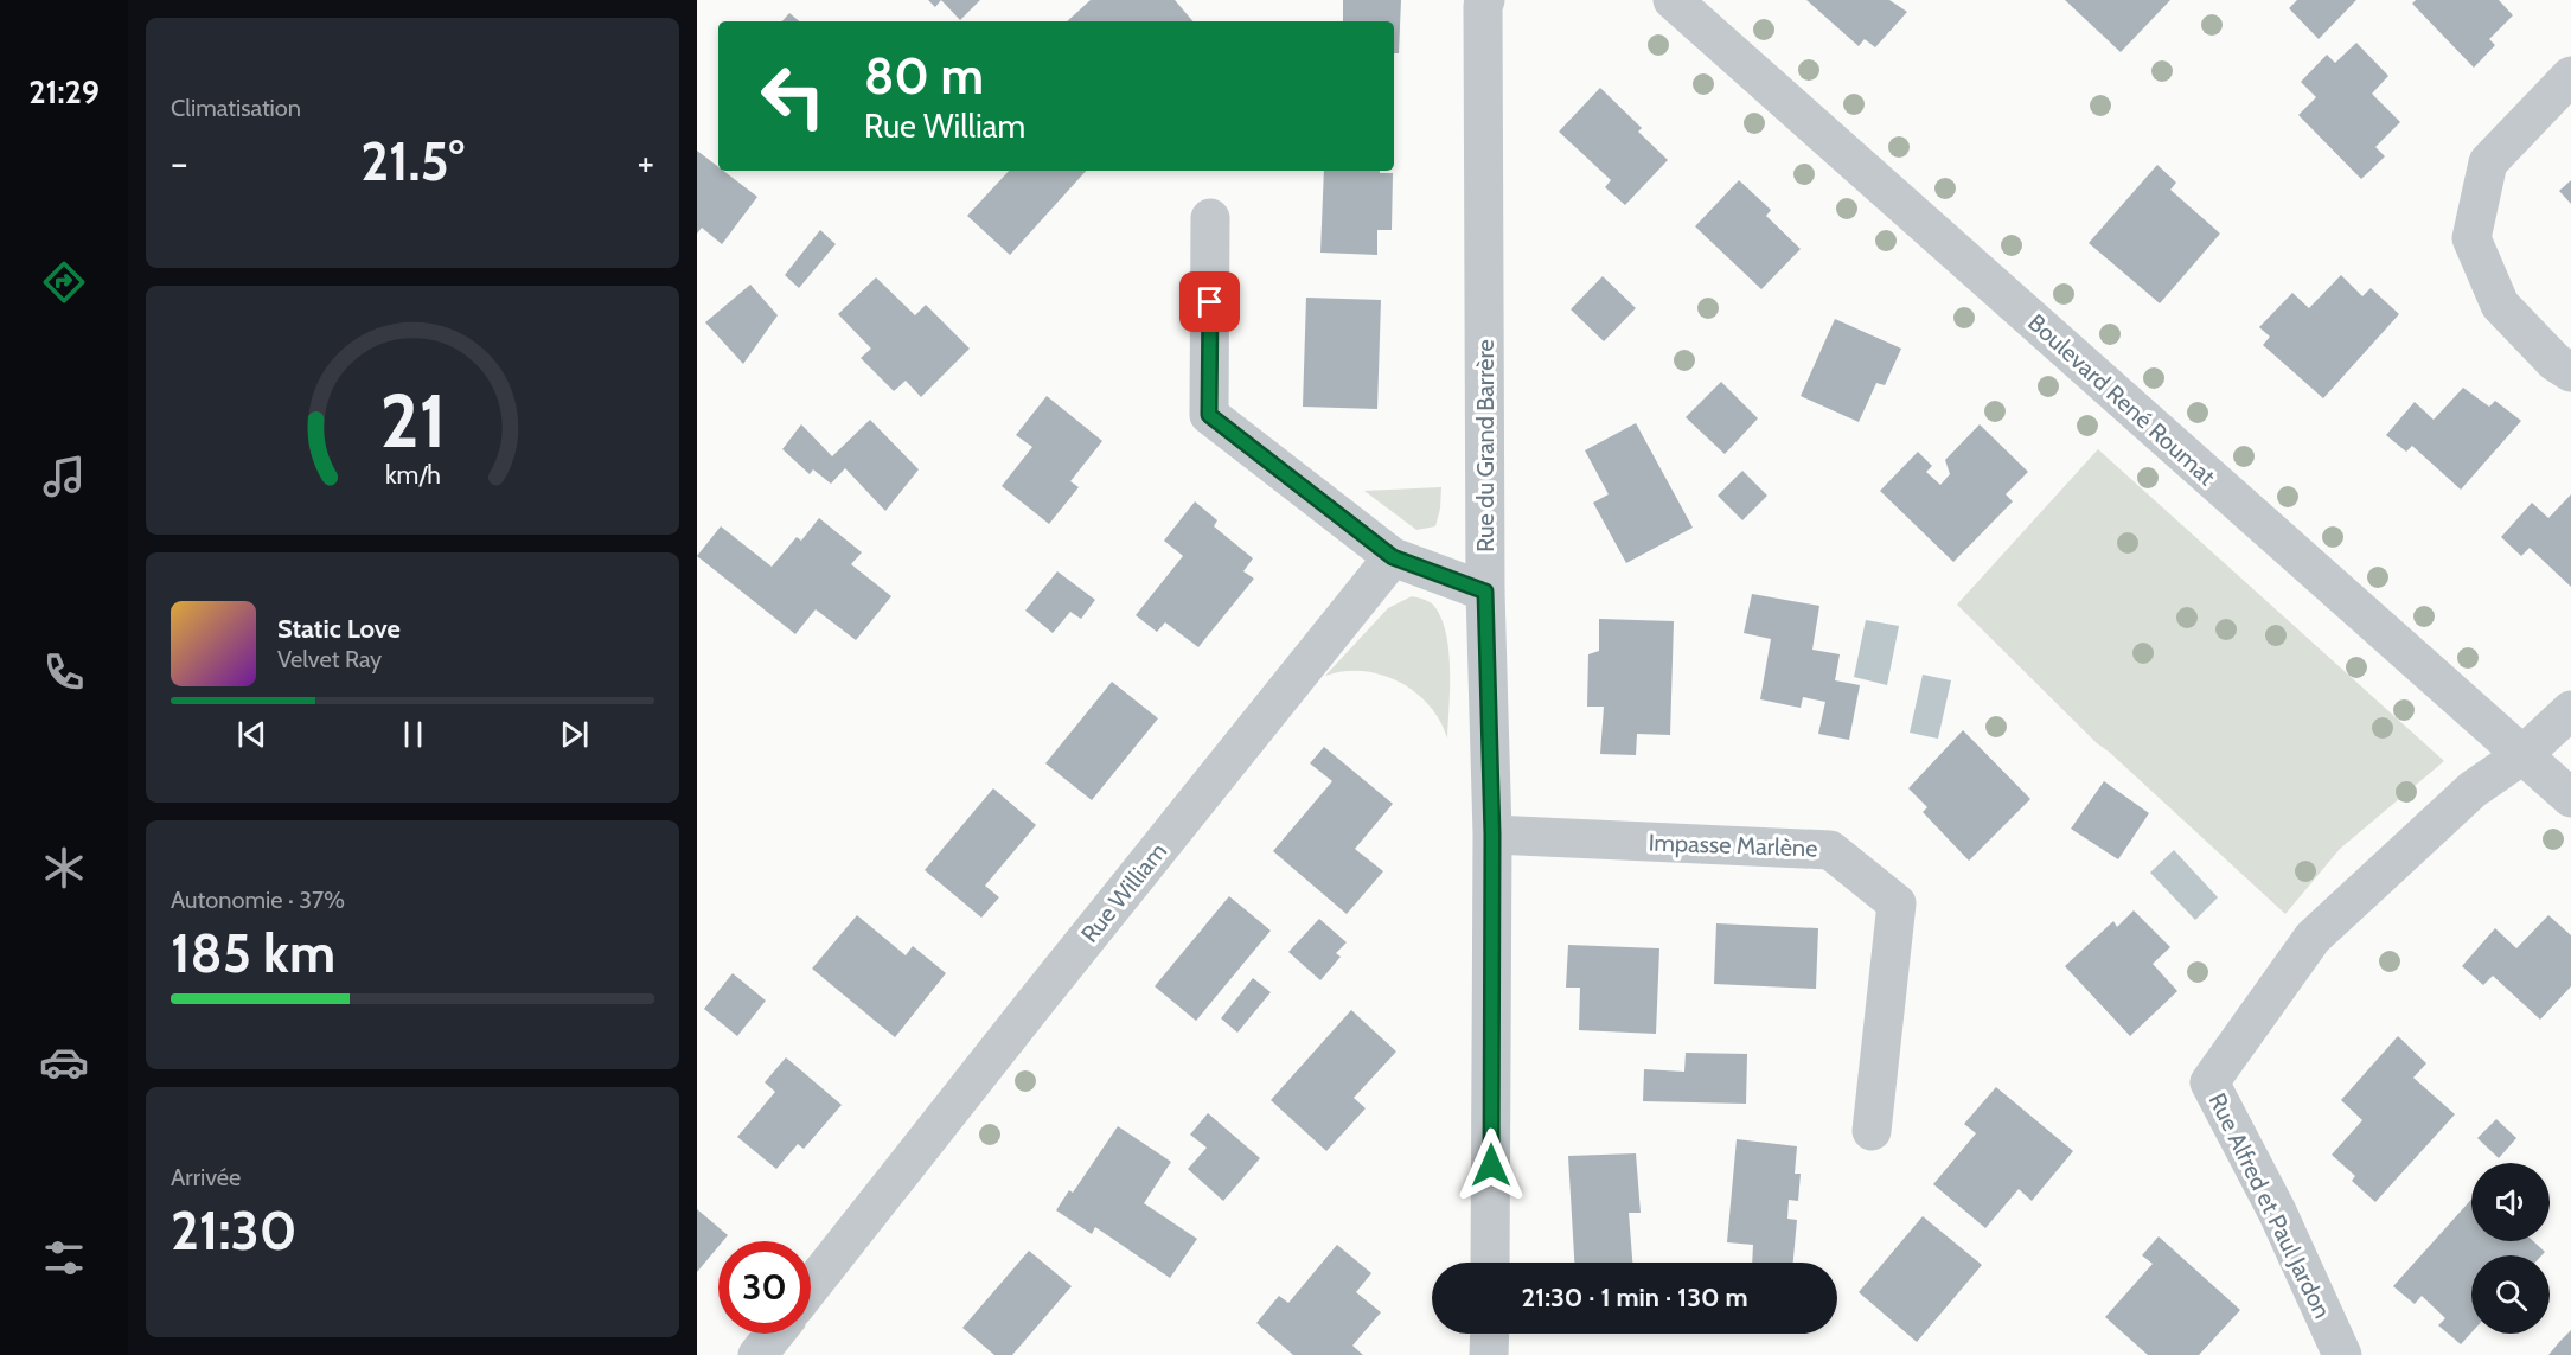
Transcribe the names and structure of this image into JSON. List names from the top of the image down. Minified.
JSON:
{"streets":{"street":["Boulevard René Roumat","Rue du Grand Barrère","Impasse Marlène","Rue William","Rue Alfred et Paul Jardon"]},"crossings":[["Boulevard René Roumat","Rue Alfred et Paul Jardon"],["Rue du Grand Barrère","Impasse Marlène"]],"page":{"tabs":"21:29","tile":["Climatisation",["Autonomie · 37%","185 km"],["Arrivée","21:30"]],"turn":["80 m","Rue William"],"heat":["−","21.5°","+"],"song":["Static Love","Velvet Ray"],"limit":"30","trip":"21:30 · 1 min · 130 m","gauge":["21","km/h"]}}
